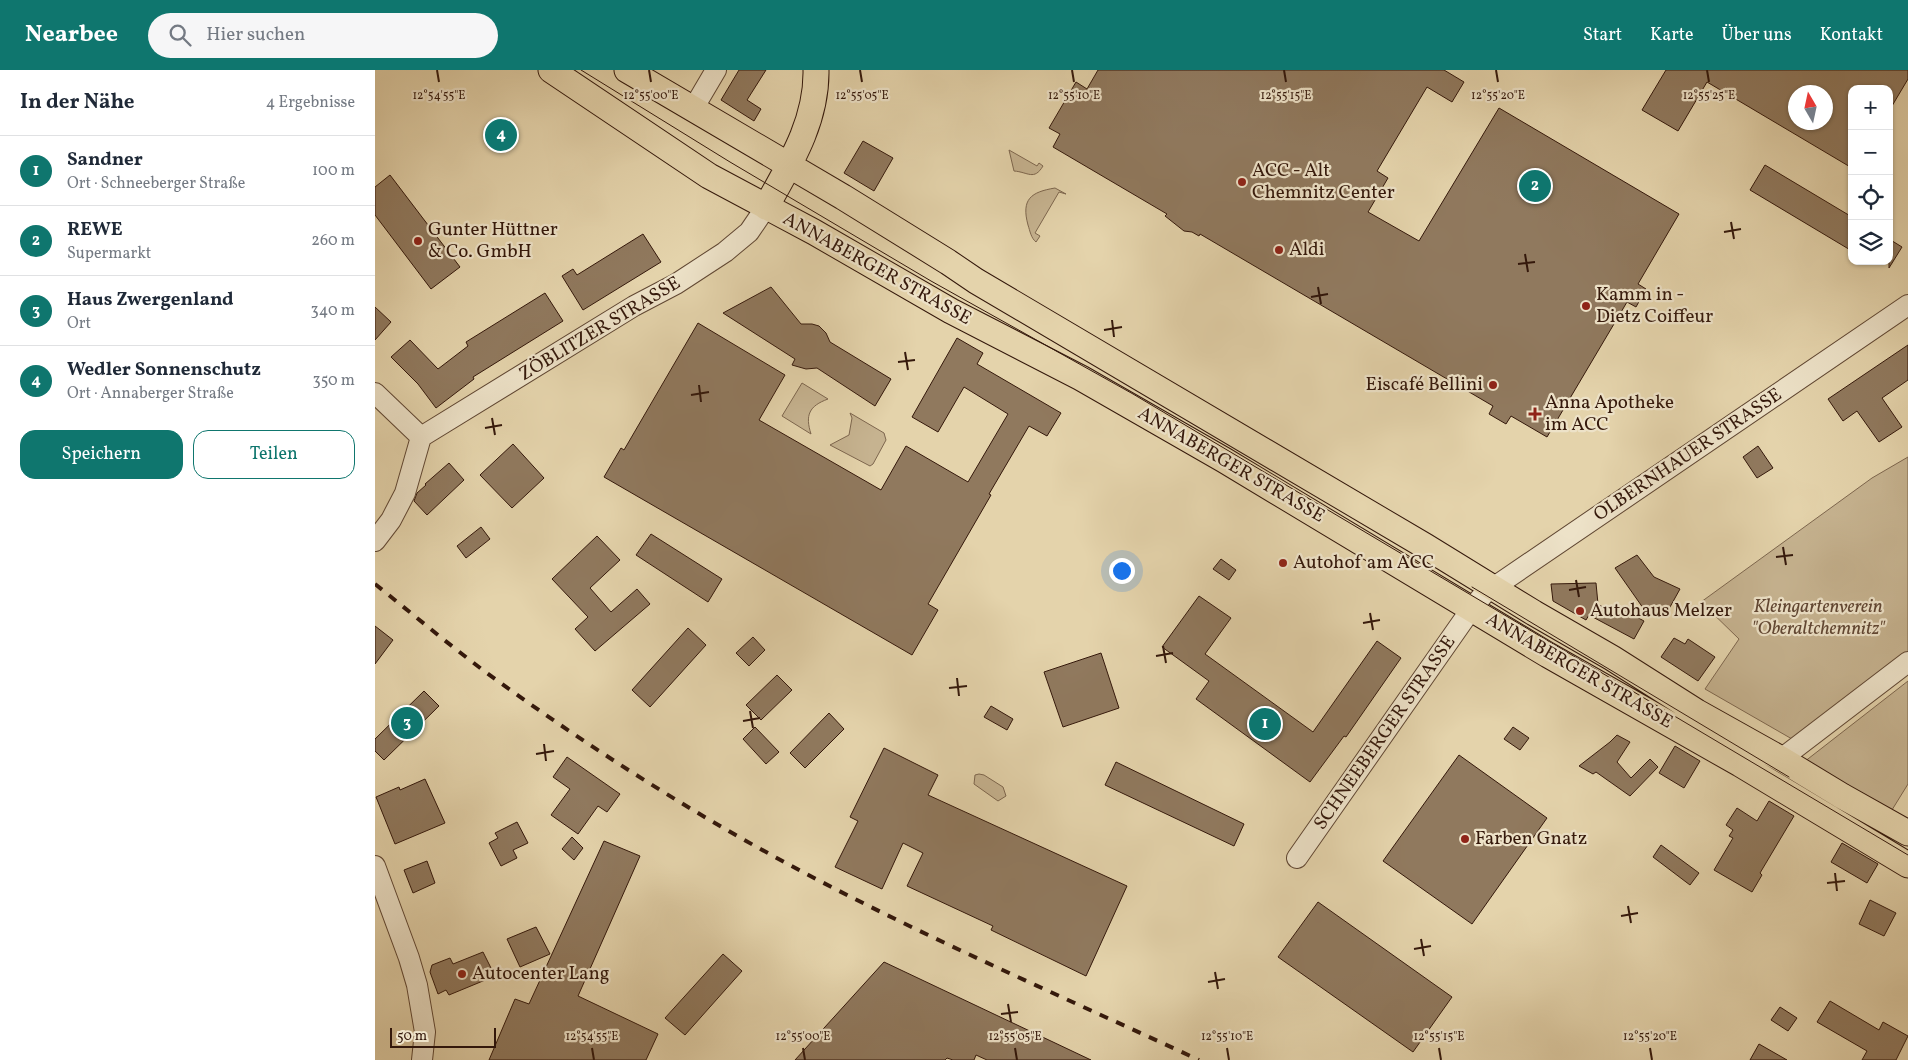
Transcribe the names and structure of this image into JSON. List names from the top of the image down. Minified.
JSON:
{"streets":{"main road":["ANNABERGER STRASSE"],"street":["ZÖBLITZER STRASSE","OLBERNHAUER STRASSE","SCHNEEBERGER STRASSE"]},"crossings":[["ANNABERGER STRASSE","ZÖBLITZER STRASSE"],["ANNABERGER STRASSE","OLBERNHAUER STRASSE"],["ANNABERGER STRASSE","SCHNEEBERGER STRASSE"],["OLBERNHAUER STRASSE","SCHNEEBERGER STRASSE"]],"parks":["Kleingartenverein \"Oberaltchemnitz\""],"places":{"other":["ACC - Alt Chemnitz Center","Gunter Hüttner & Co. GmbH","Aldi","Kamm in - Dietz Coiffeur","Eiscafé Bellini","Autohof am ACC","Autohaus Melzer","Farben Gnatz","Autocenter Lang"],"health":["Anna Apotheke im ACC"]},"scale_bar":"50 m","north":"top","page":{"header":"Nearbee","search":"Hier suchen","nav":["Start","Karte","Über uns","Kontakt"],"heading":["In der Nähe","4 Ergebnisse"],"map_buttons":["+","−"],"pins":["4","2","3","1"],"list":[{"mark":"1","name":"Sandner","note":"Ort · Schneeberger Straße","value":"100 m"},{"mark":"2","name":"REWE","note":"Supermarkt","value":"260 m"},{"mark":"3","name":"Haus Zwergenland","note":"Ort","value":"340 m"},{"mark":"4","name":"Wedler Sonnenschutz","note":"Ort · Annaberger Straße","value":"350 m"}],"buttons":["Speichern","Teilen"],"scale":"50 m"},"coordinates":["12°54'55\"E","12°55'00\"E","12°55'05\"E","12°55'10\"E","12°55'15\"E","12°55'20\"E","12°55'25\"E"]}
